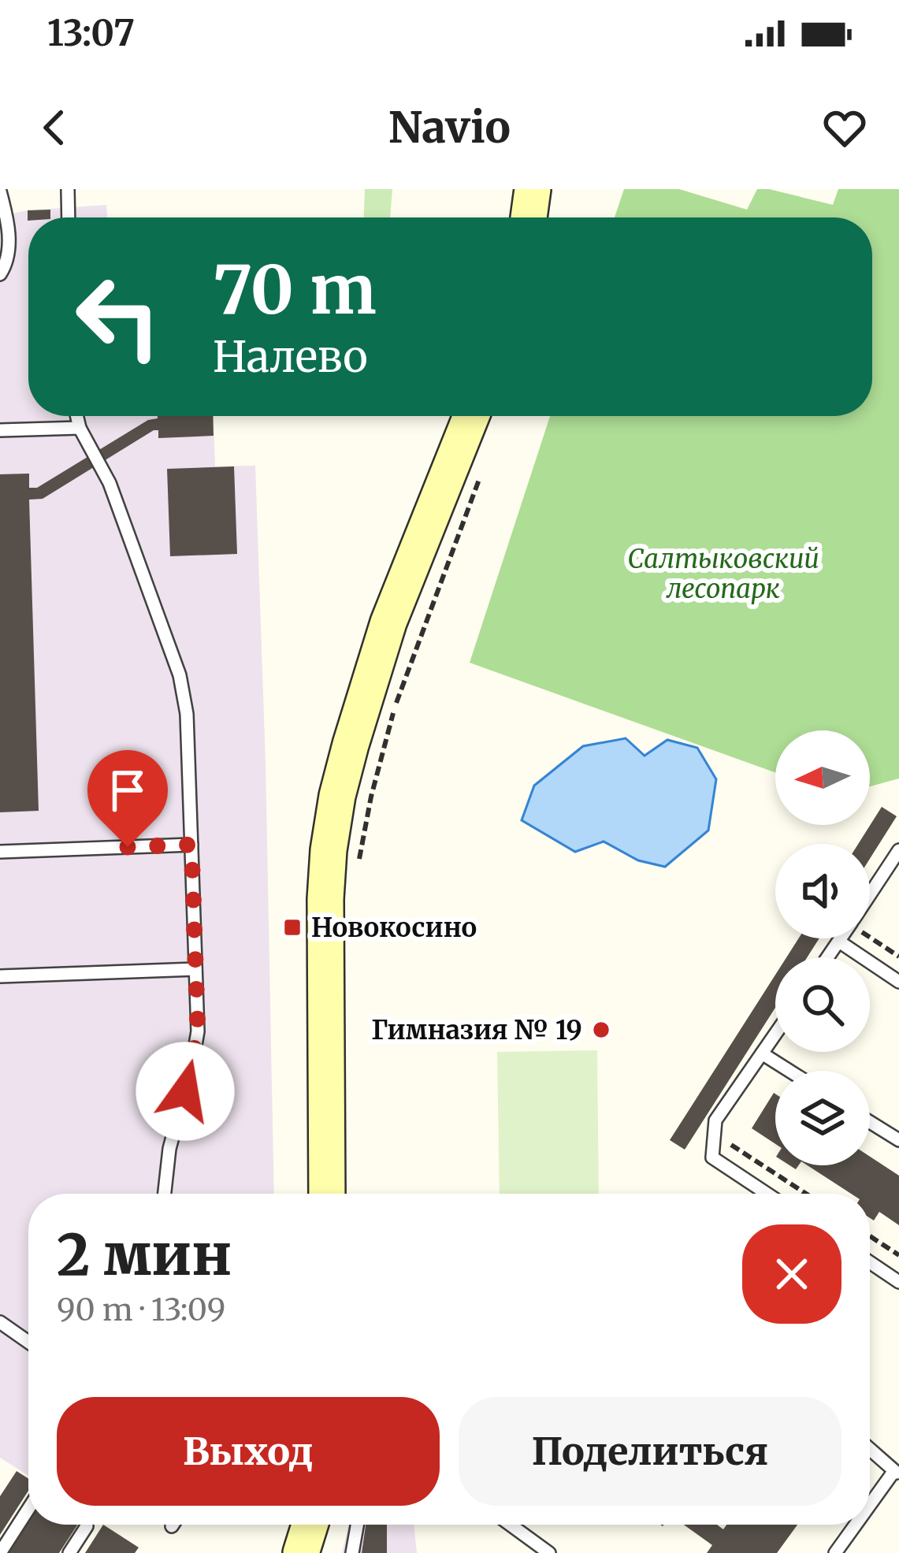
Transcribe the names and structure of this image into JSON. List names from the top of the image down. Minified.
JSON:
{"parks":["Салтыковский лесопарк"],"places":{"transit":["Новокосино"],"other":["Гимназия № 19"]},"north":"left","page":{"status":"13:07","header":"Navio","turn":["70 m","Налево"],"heading":["2 мин","90 m · 13:09"],"buttons":["Выход","Поделиться"]}}
